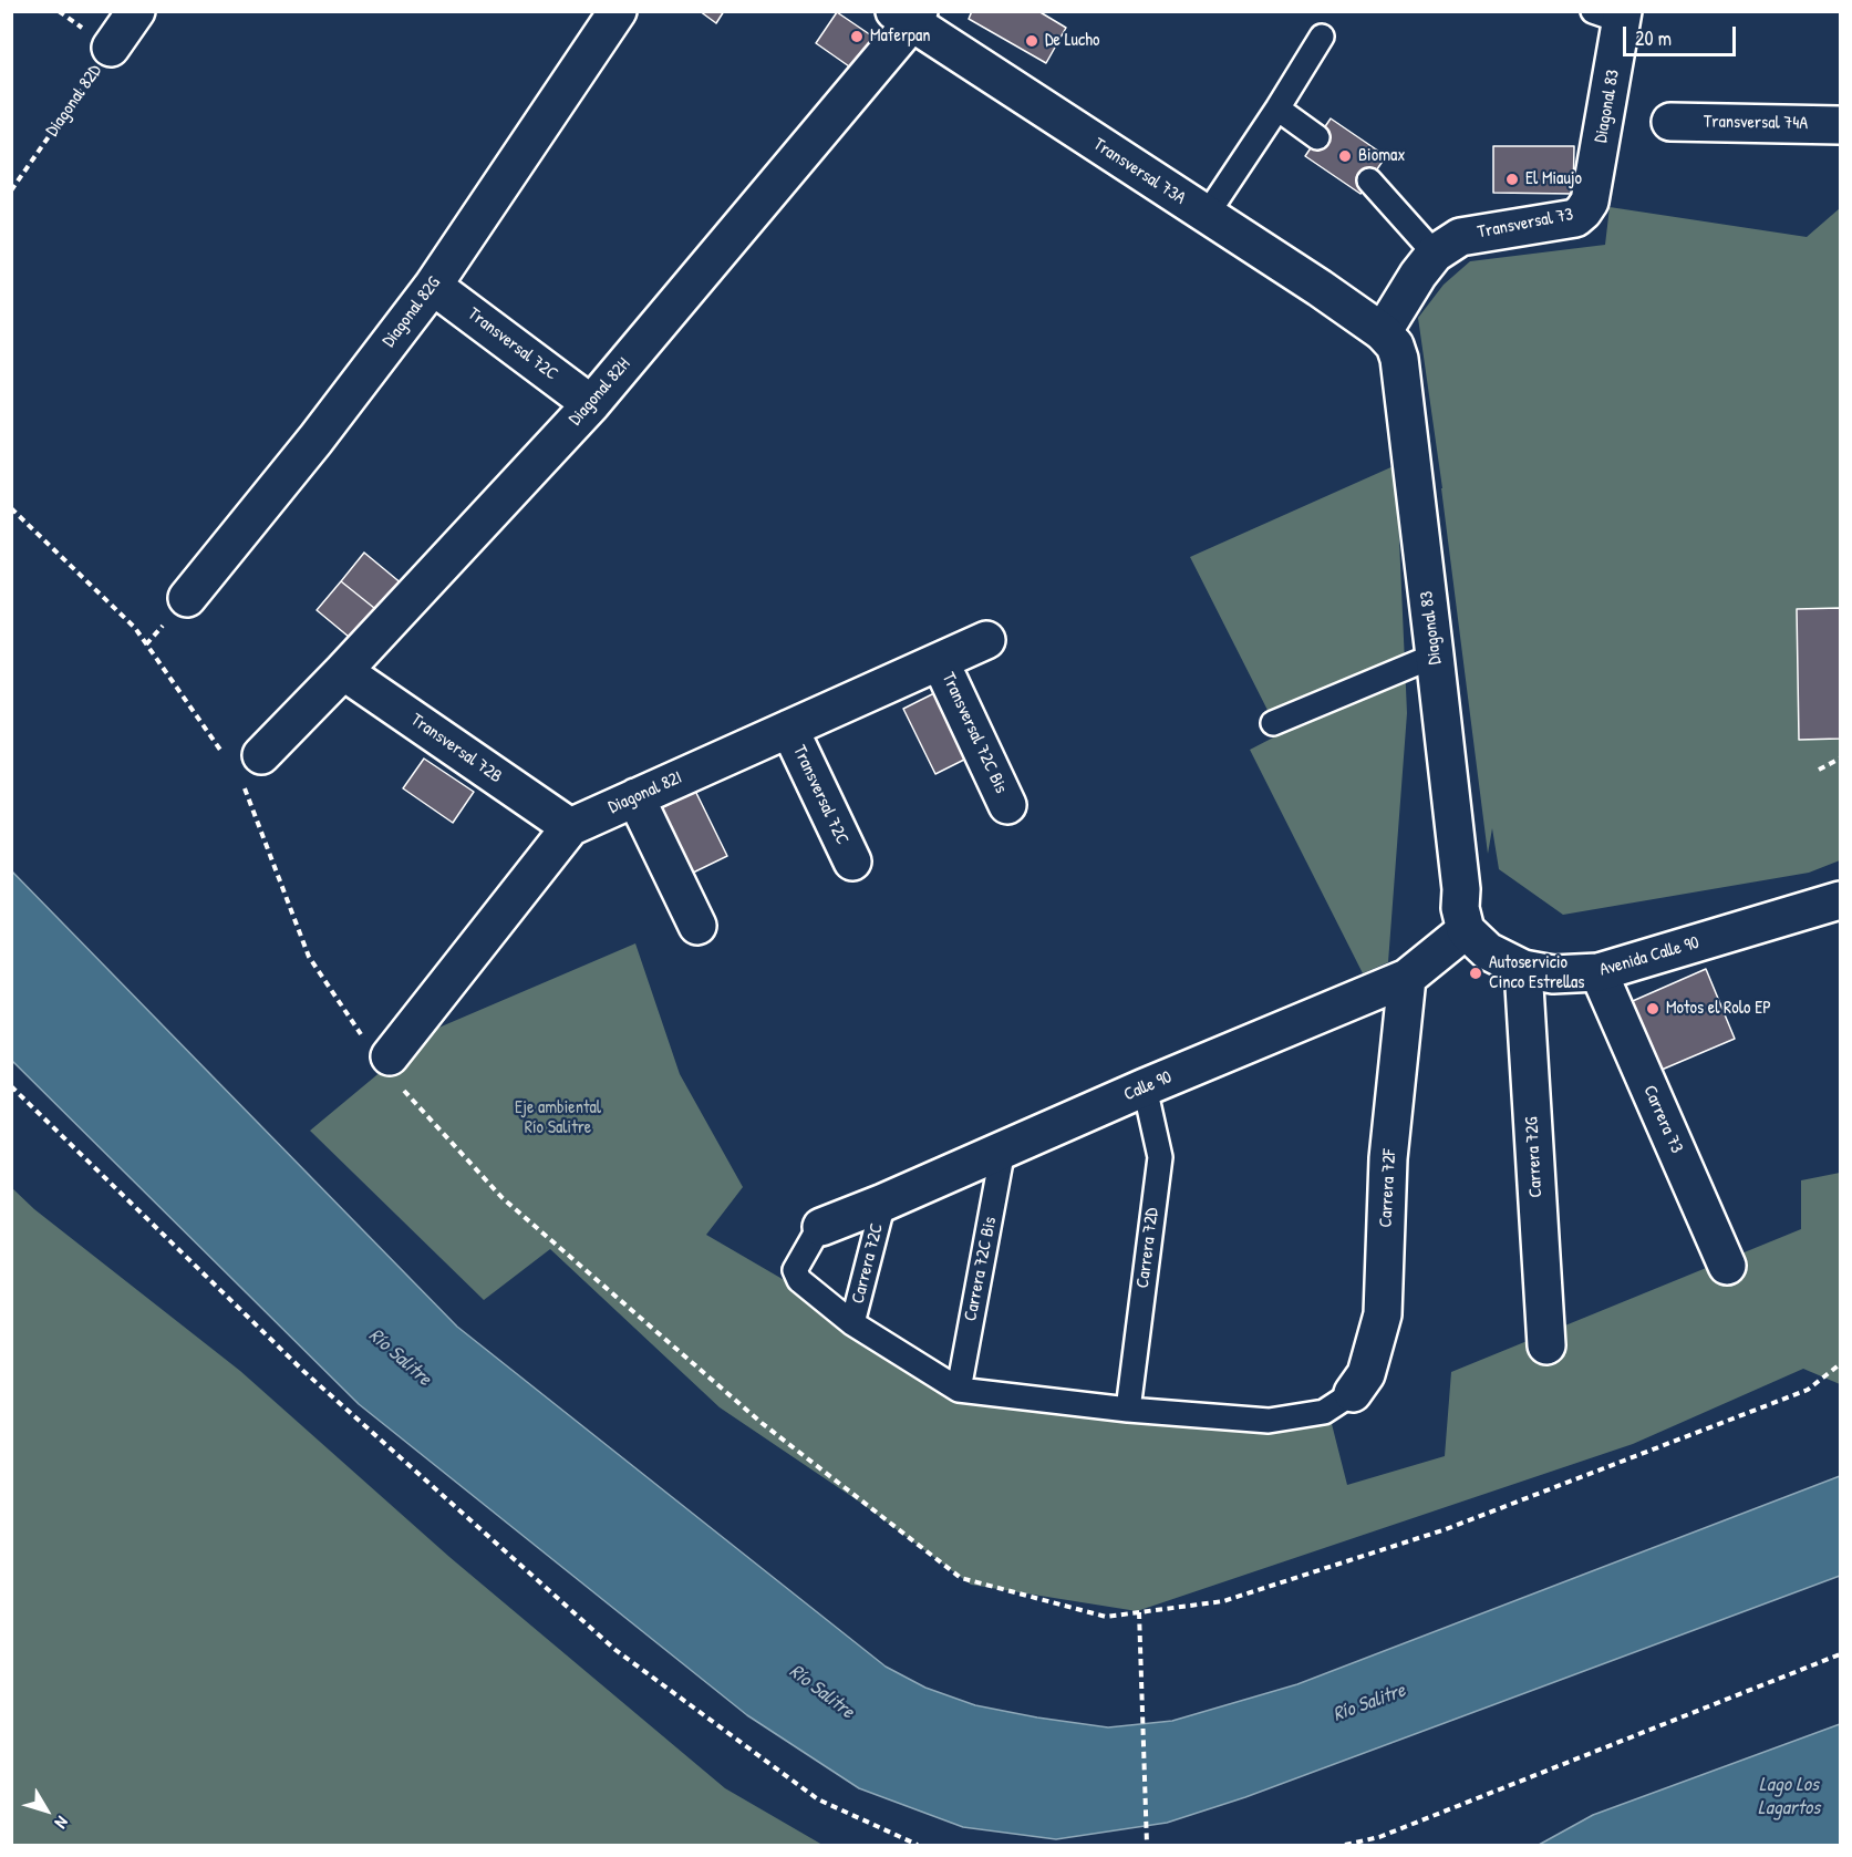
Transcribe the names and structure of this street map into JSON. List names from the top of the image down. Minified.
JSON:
{"streets":{"street":["Diagonal 82D","Diagonal 83","Transversal 74A","Transversal 73A","Transversal 73","Diagonal 82G","Transversal 72C","Diagonal 82H","Transversal 72C Bis","Transversal 72B","Diagonal 82I","Avenida Calle 90","Calle 90","Carrera 73","Carrera 72G","Carrera 72F"],"lane":["Carrera 72D","Carrera 72C","Carrera 72C Bis"]},"crossings":[["Diagonal 83","Transversal 73A"],["Diagonal 83","Transversal 73"],["Diagonal 83","Avenida Calle 90"],["Diagonal 83","Calle 90"],["Transversal 73A","Transversal 73"],["Transversal 73A","Diagonal 82H"],["Diagonal 82G","Transversal 72C"],["Transversal 72C","Diagonal 82H"],["Transversal 72C","Diagonal 82I"],["Diagonal 82H","Transversal 72B"],["Transversal 72C Bis","Diagonal 82I"],["Transversal 72B","Diagonal 82I"],["Avenida Calle 90","Calle 90"],["Avenida Calle 90","Carrera 73"],["Avenida Calle 90","Carrera 72G"],["Calle 90","Carrera 72F"],["Calle 90","Carrera 72D"],["Calle 90","Carrera 72C"],["Calle 90","Carrera 72C Bis"]],"water":["Río Salitre","Lago Los Lagartos"],"parks":["Eje ambiental Río Salitre"],"places":["Maferpan","De Lucho","Biomax","El Miaujo","Autoservicio Cinco Estrellas","Motos el Rolo EP"],"scale_bar":"20 m","north":"bottom right"}
